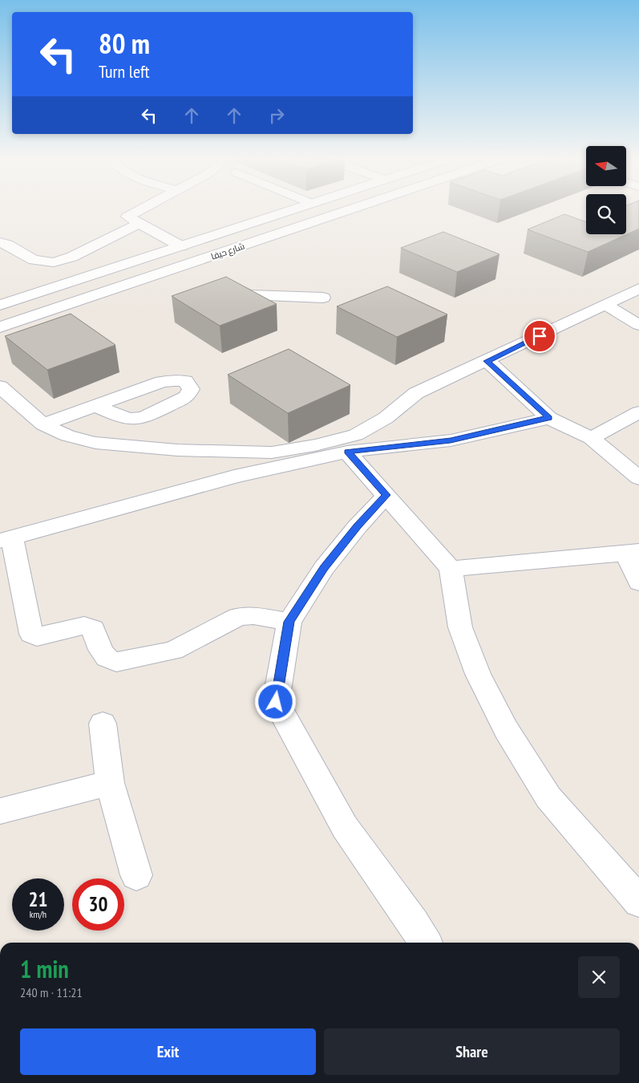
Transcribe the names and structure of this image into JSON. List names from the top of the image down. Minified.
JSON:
{"streets":{"street":["شارع حيفا"]},"north":"left","page":{"turn":["80 m","Turn left"],"speed":"21 km/h","limit":"30","heading":["1 min","240 m · 11:21"],"buttons":["Exit","Share"]}}
